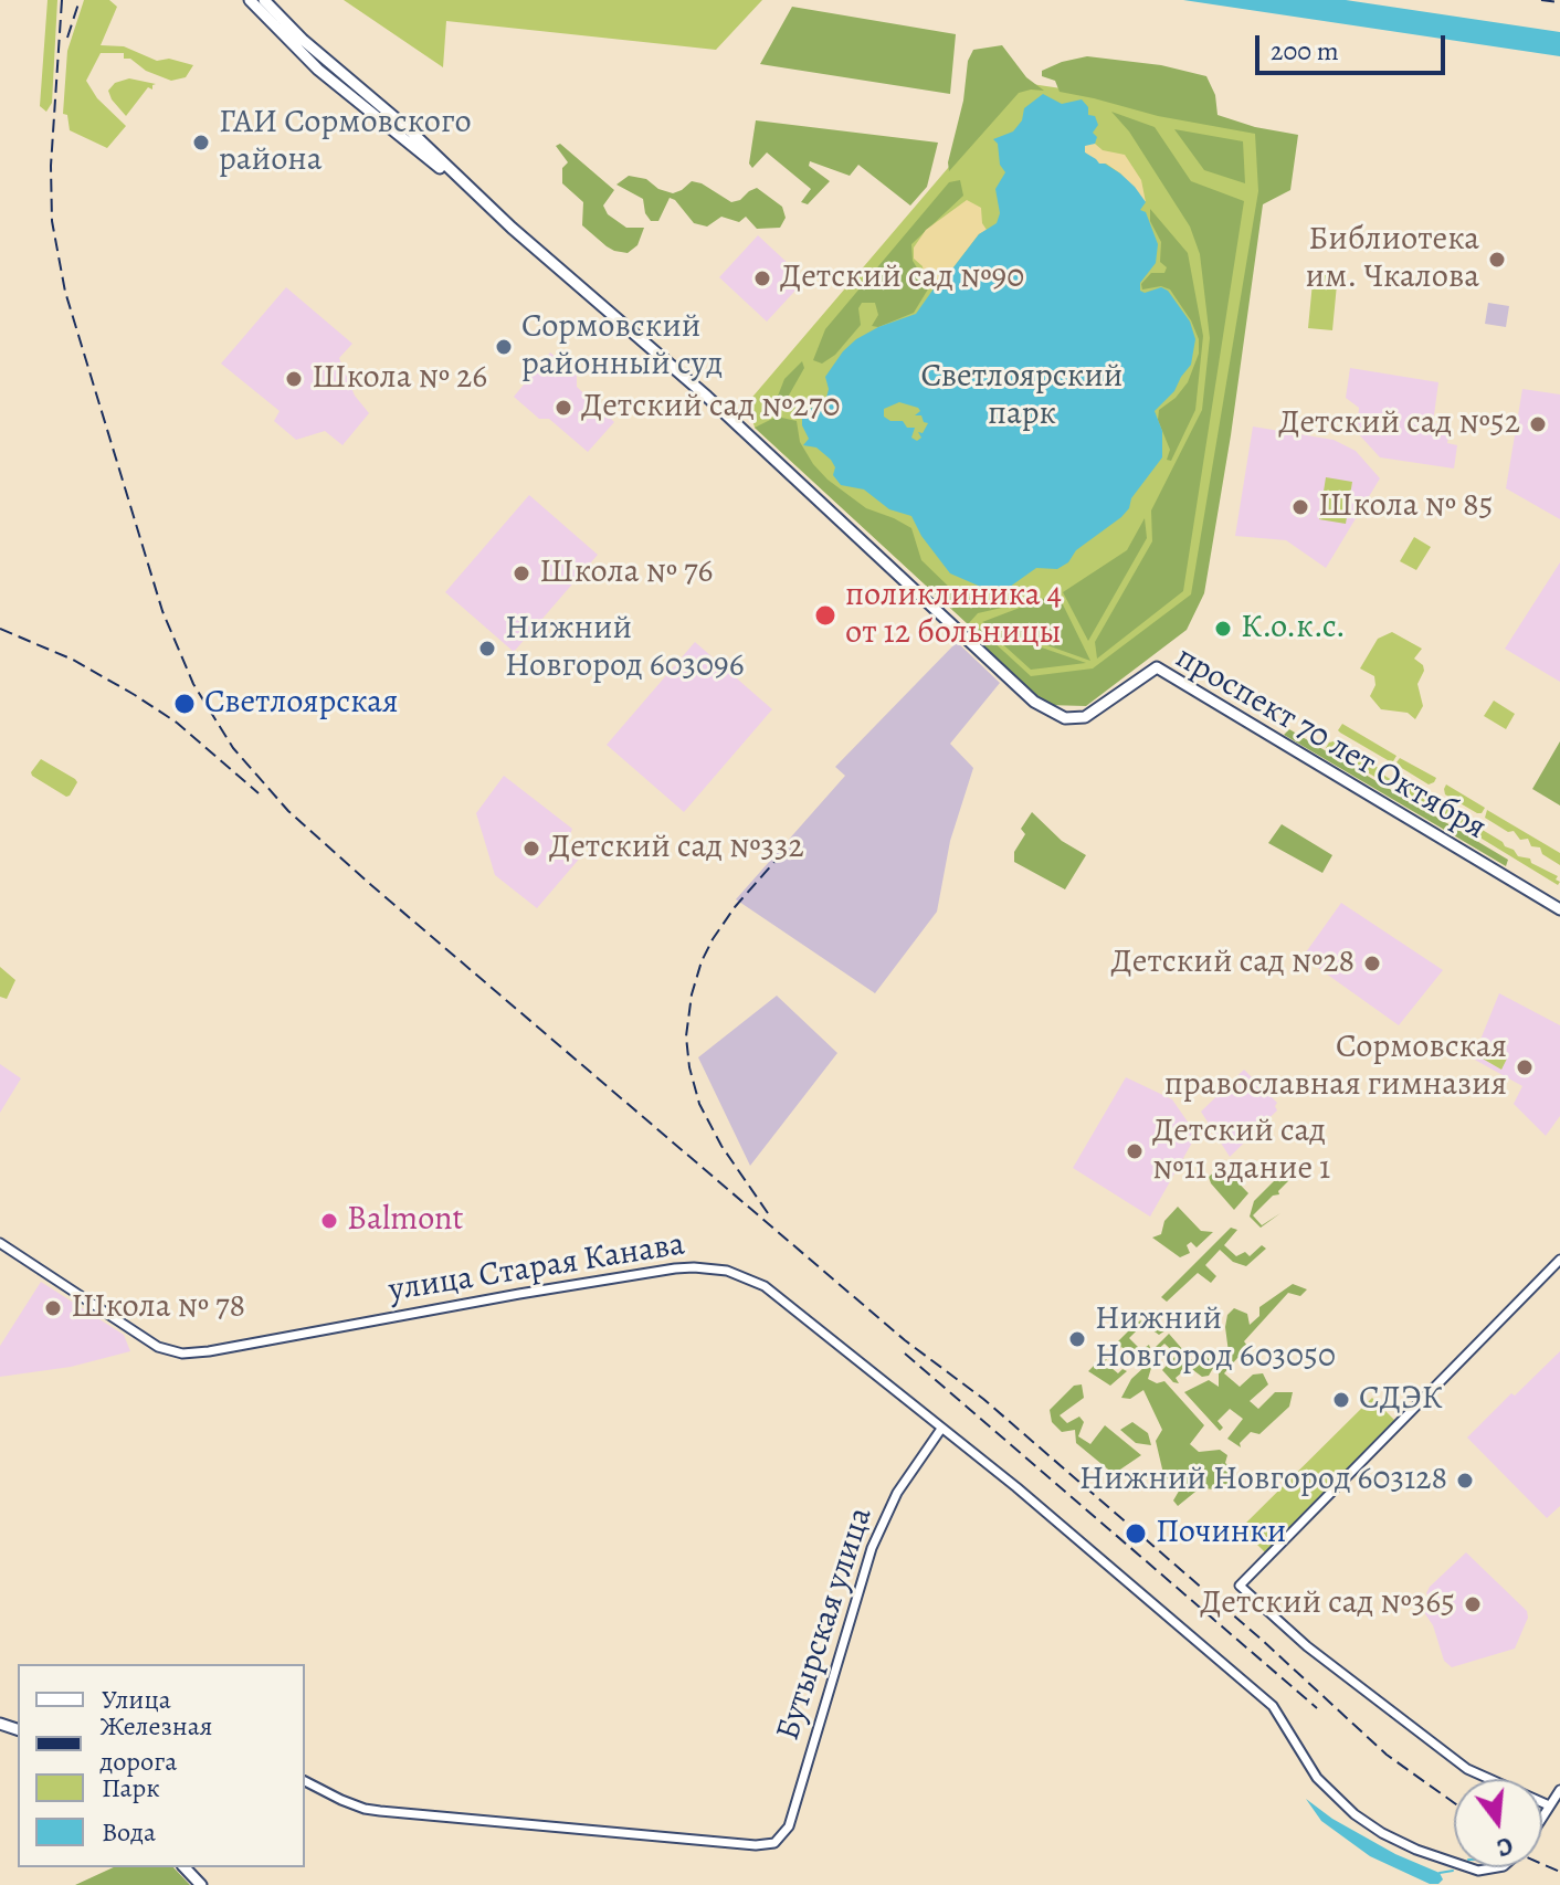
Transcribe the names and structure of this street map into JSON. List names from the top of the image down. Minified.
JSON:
{"streets":{"main road":["проспект 70 лет Октября"],"street":["улица Старая Канава","Бутырская улица"]},"crossings":[["улица Старая Канава","Бутырская улица"]],"parks":["Светлоярский парк"],"places":["ГАИ Сормовского района","Библиотека им. Чкалова","Детский сад №90","Сормовский районный суд","Школа № 26","Детский сад №270","Детский сад №52","Школа № 85","Школа № 76","поликлиника 4 от 12 больницы","К.о.к.с.","Нижний Новгород 603096","Светлоярская","Детский сад №332","Детский сад №28","Сормовская православная гимназия","Детский сад №11 здание 1","Balmont","Школа № 78","Нижний Новгород 603050","СДЭК","Нижний Новгород 603128","Починки","Детский сад №365"],"legend":["Улица","Железная дорога","Парк","Вода"],"scale_bar":"200 m","north":"bottom"}
